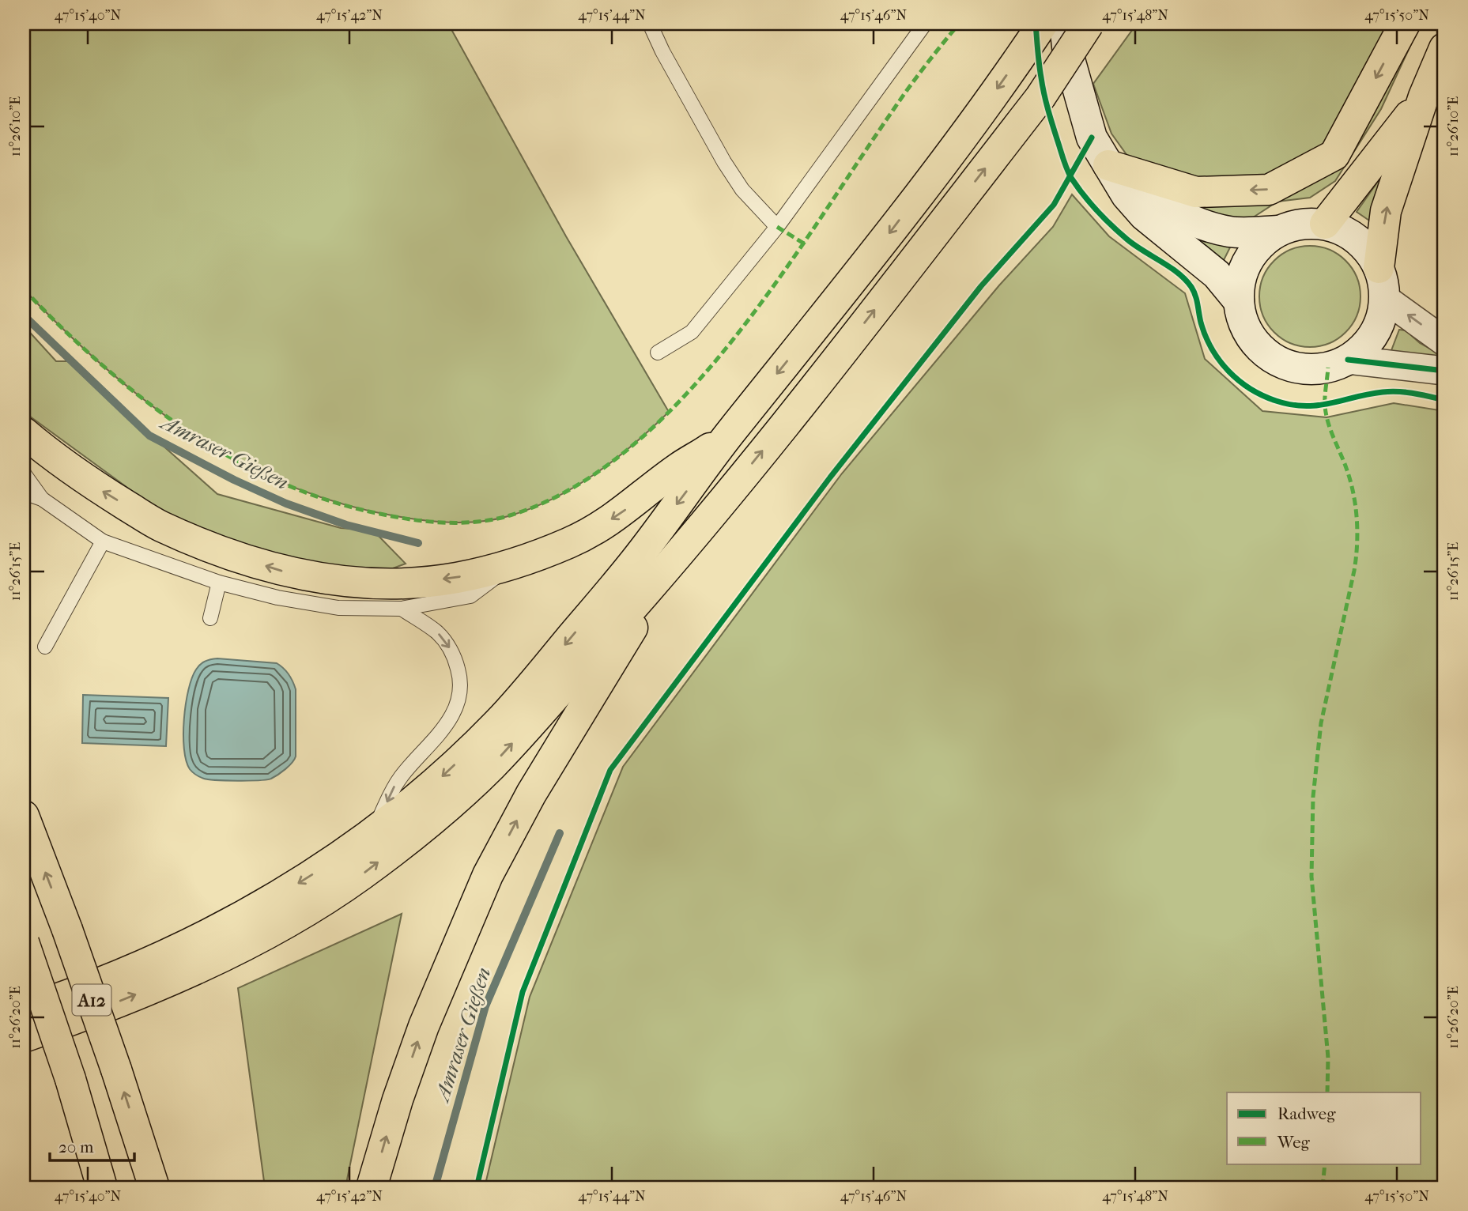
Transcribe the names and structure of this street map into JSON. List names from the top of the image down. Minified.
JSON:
{"streets":{"main road":["A12"]},"water":["Amraser Gießen"],"legend":["Radweg","Weg"],"scale_bar":"20 m","coordinates":["47°15'40\"N","47°15'42\"N","47°15'44\"N","47°15'46\"N","47°15'48\"N","47°15'50\"N","11°26'10\"E","11°26'15\"E","11°26'20\"E"]}
